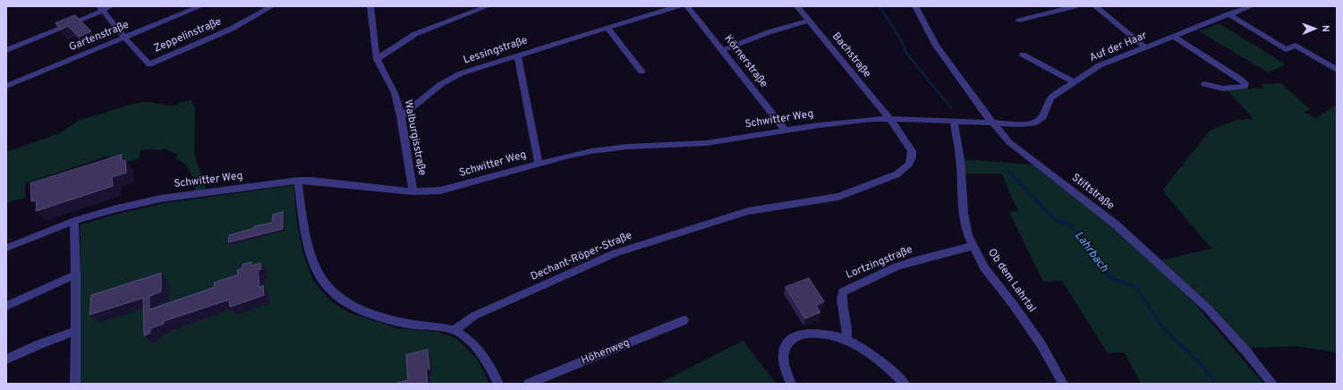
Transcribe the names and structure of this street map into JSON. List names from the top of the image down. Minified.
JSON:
{"streets":{"street":["Zeppelinstraße","Gartenstraße","Auf der Haar","Lessingstraße","Bachstraße","Körnerstraße","Schwitter Weg","Walburgisstraße","Stiftstraße","Dechant-Röper-Straße","Lortzingstraße","Ob dem Lahrtal","Höhenweg"]},"crossings":[["Zeppelinstraße","Gartenstraße"],["Auf der Haar","Schwitter Weg"],["Auf der Haar","Stiftstraße"],["Lessingstraße","Walburgisstraße"],["Bachstraße","Schwitter Weg"],["Bachstraße","Dechant-Röper-Straße"],["Körnerstraße","Schwitter Weg"],["Schwitter Weg","Walburgisstraße"],["Schwitter Weg","Stiftstraße"],["Schwitter Weg","Dechant-Röper-Straße"],["Schwitter Weg","Ob dem Lahrtal"],["Lortzingstraße","Ob dem Lahrtal"]],"water":["Lahrbach"],"north":"right"}
